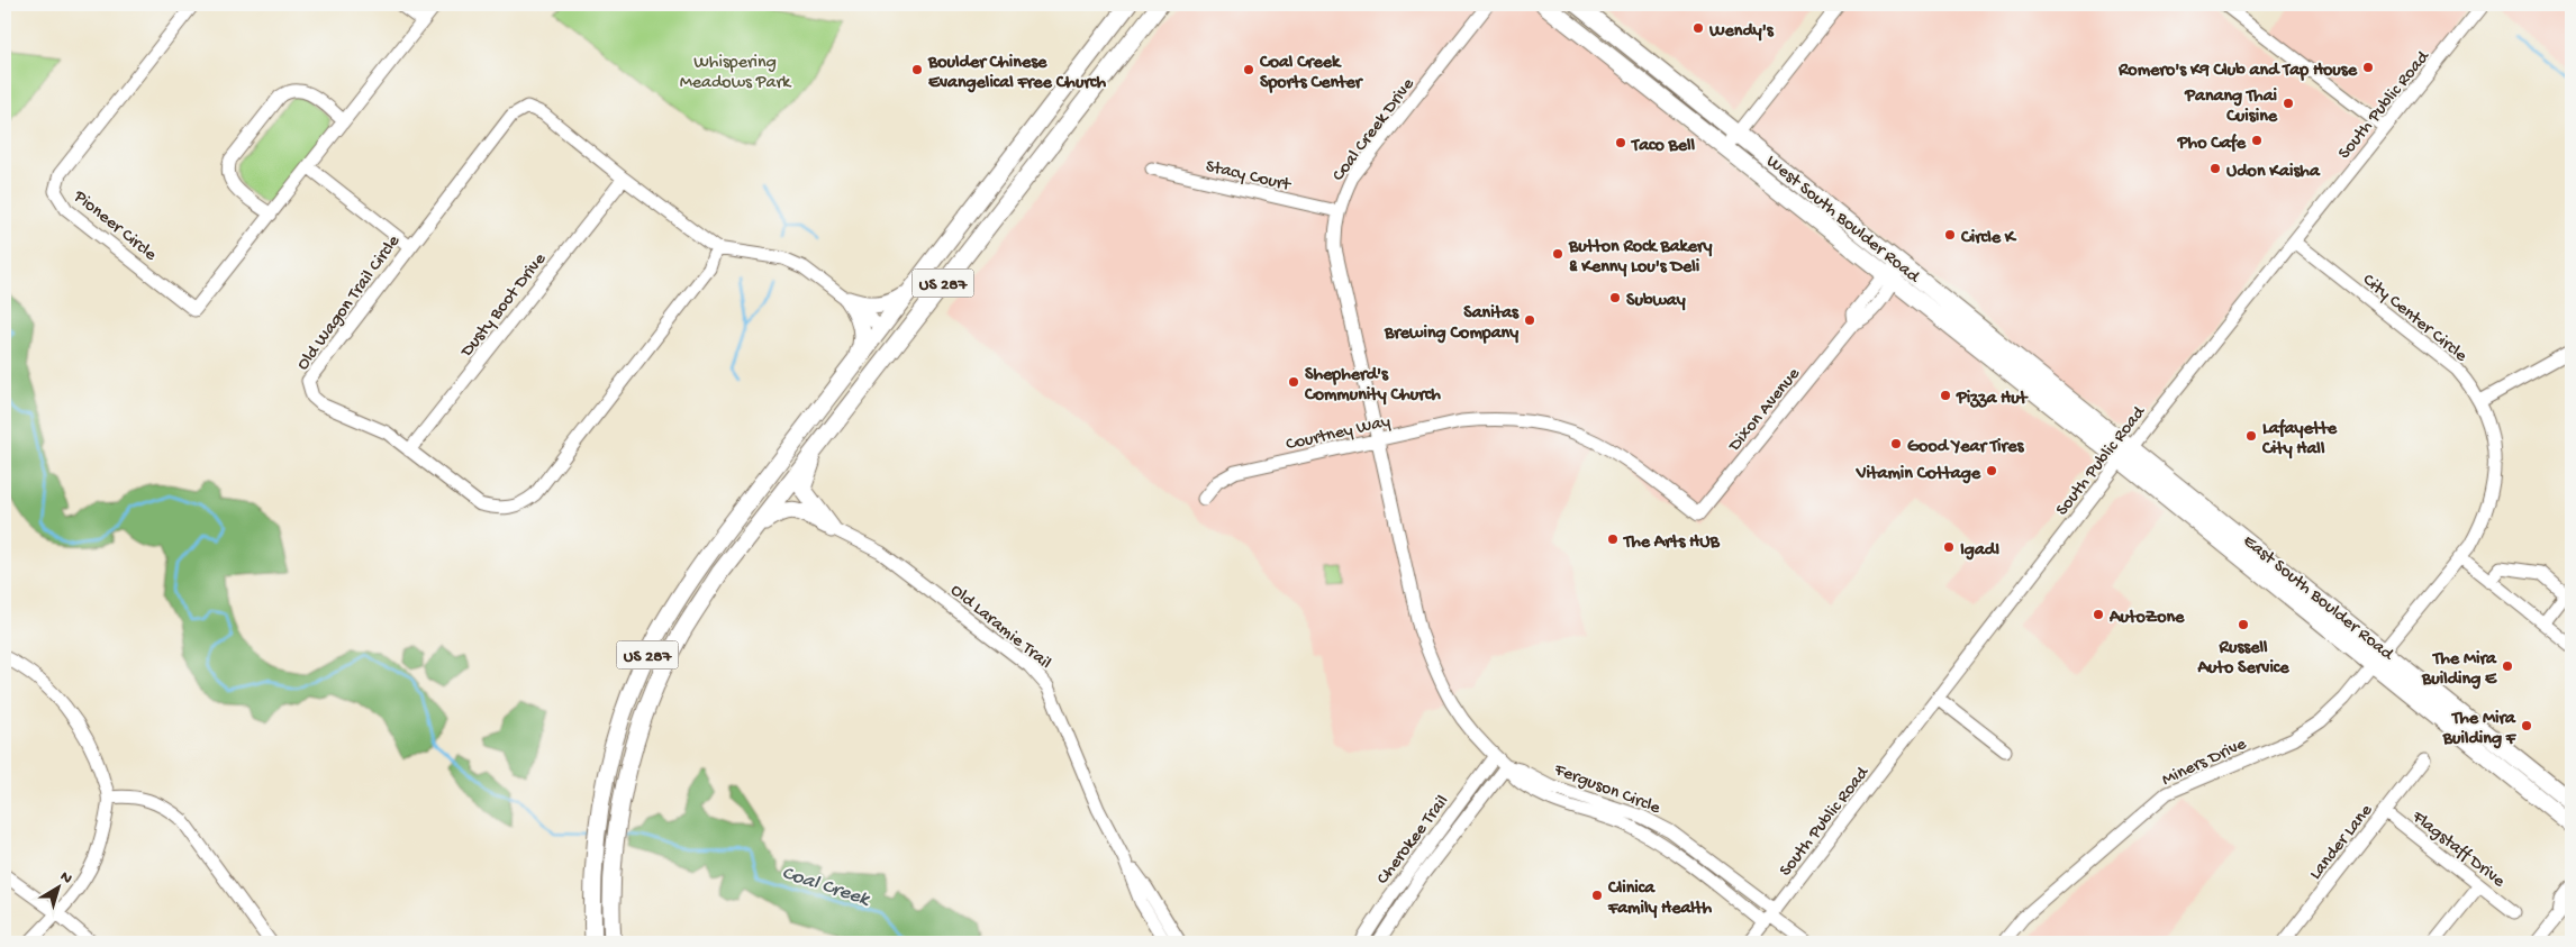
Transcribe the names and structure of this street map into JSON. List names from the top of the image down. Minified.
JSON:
{"streets":{"main road":["West South Boulder Road","US 287","East South Boulder Road"],"street":["South Public Road","Coal Creek Drive","Stacy Court","Pioneer Circle","Old Wagon Trail Circle","Dusty Boot Drive","City Center Circle","Dixon Avenue","Courtney Way","Old Laramie Trail","Miners Drive","Ferguson Circle","Cherokee Trail","Lander Lane","Flagstaff Drive"]},"crossings":[["South Public Road","West South Boulder Road"],["South Public Road","City Center Circle"],["South Public Road","East South Boulder Road"],["South Public Road","Ferguson Circle"],["Coal Creek Drive","Stacy Court"],["Coal Creek Drive","Courtney Way"],["Coal Creek Drive","Ferguson Circle"],["West South Boulder Road","Dixon Avenue"],["West South Boulder Road","East South Boulder Road"],["US 287","Old Wagon Trail Circle"],["Old Wagon Trail Circle","Dusty Boot Drive"],["City Center Circle","East South Boulder Road"],["City Center Circle","Miners Drive"],["Dixon Avenue","Courtney Way"],["East South Boulder Road","Miners Drive"],["Ferguson Circle","Cherokee Trail"],["Lander Lane","Flagstaff Drive"]],"water":["Coal Creek"],"parks":["Whispering Meadows Park"],"places":["Wendy's","Romero's K9 Club and Tap House","Boulder Chinese Evangelical Free Church","Coal Creek Sports Center","Panang Thai Cuisine","Pho Cafe","Taco Bell","Udon Kaisha","Circle K","Button Rock Bakery & Kenny Lou's Deli","Subway","Sanitas Brewing Company","Shepherd's Community Church","Pizza Hut","Lafayette City Hall","Good Year Tires","Vitamin Cottage","The Arts HUB","IgadI","AutoZone","Russell Auto Service","The Mira Building E","The Mira Building F","Clinica Family Health"],"north":"top right"}
